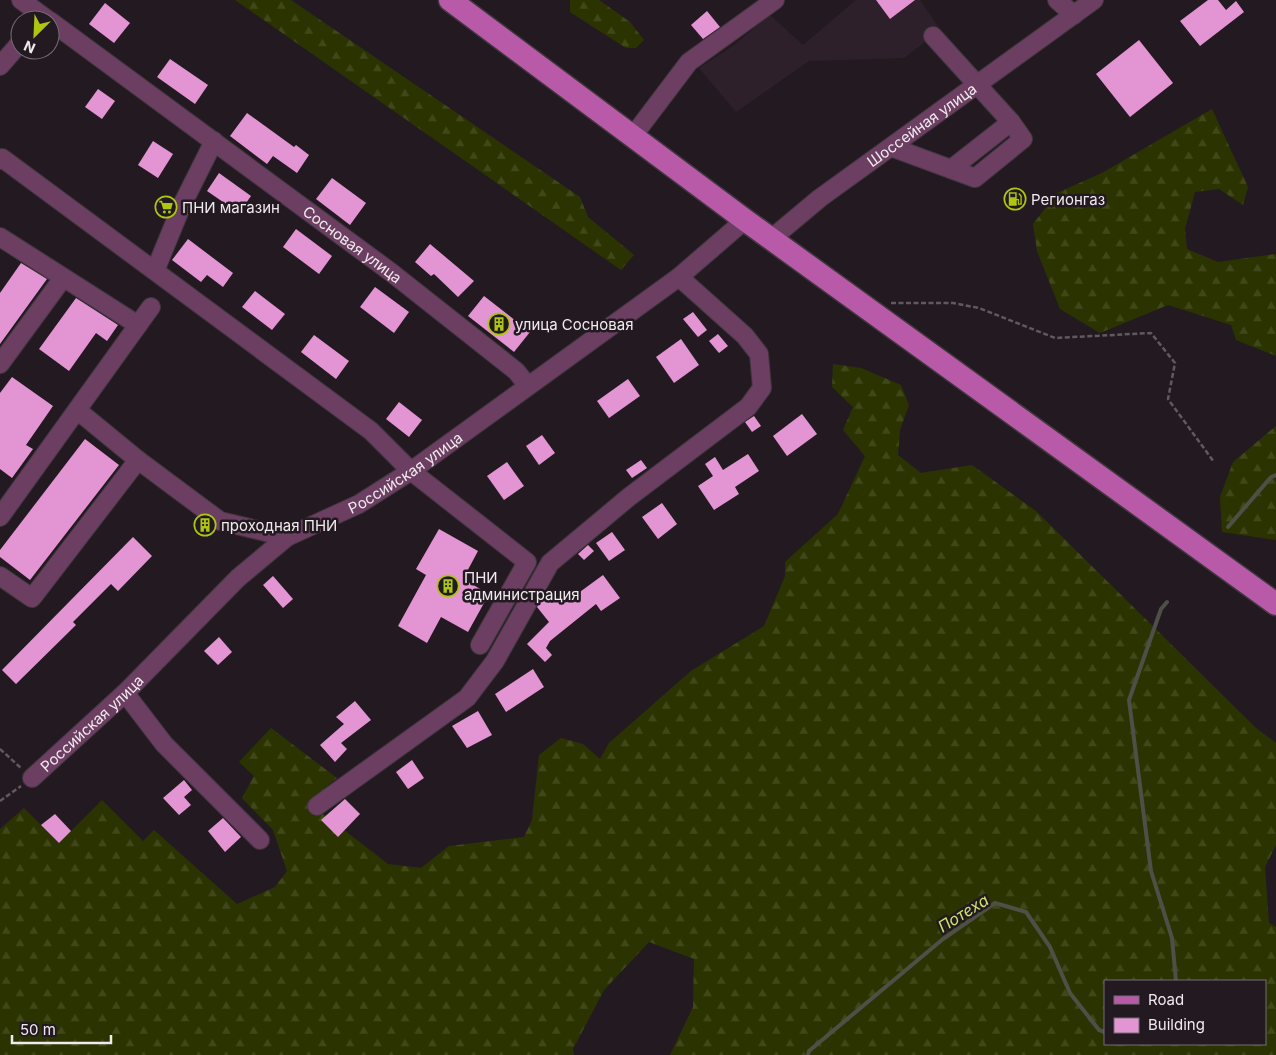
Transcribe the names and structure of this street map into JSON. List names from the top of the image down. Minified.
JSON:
{"streets":{"street":["Шоссейная улица","Сосновая улица","Российская улица"]},"crossings":[["Сосновая улица","Российская улица"]],"water":["Потеха"],"places":{"fuel station":["Регионгаз"],"supermarket":["ПНИ магазин"],"building":["улица Сосновая","проходная ПНИ","ПНИ администрация"]},"legend":["Road","Building"],"scale_bar":"50 m","north":"bottom left"}
